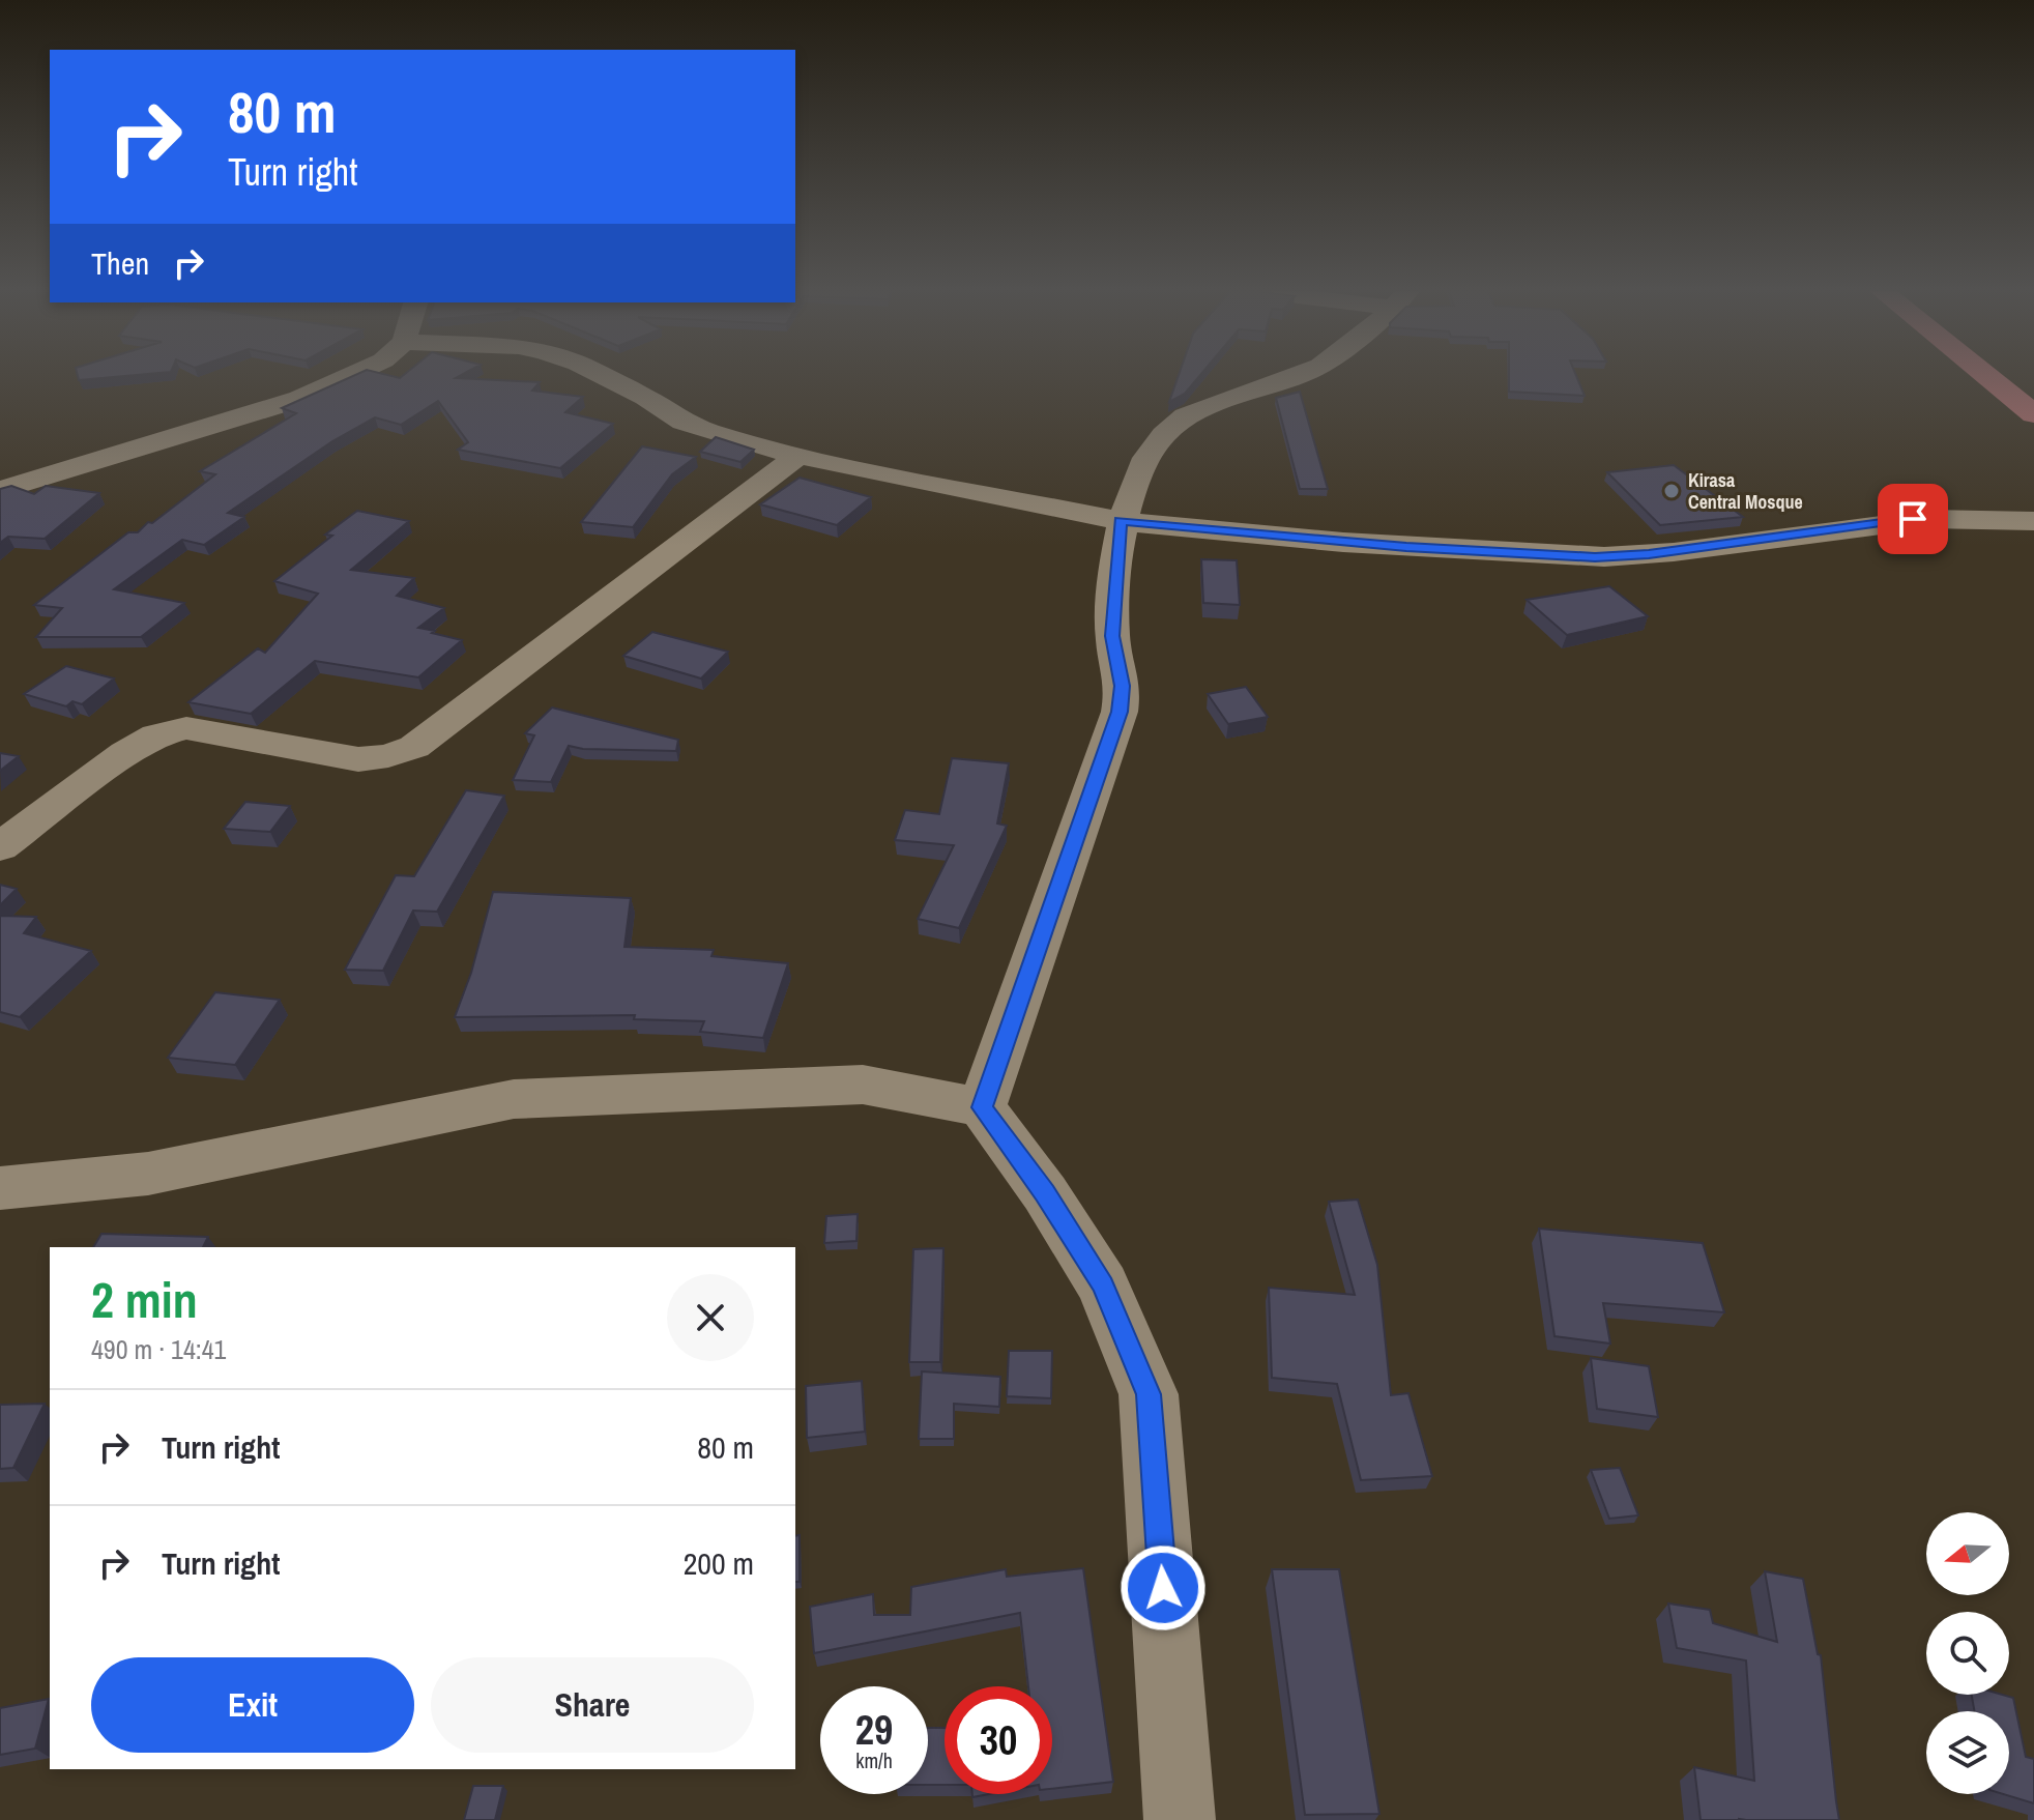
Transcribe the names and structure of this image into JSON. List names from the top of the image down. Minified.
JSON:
{"places":["Kirasa Central Mosque"],"north":"left","page":{"turn":["80 m","Turn right"],"then":"Then","heading":["2 min","490 m · 14:41"],"list":[{"name":"Turn right","value":"80 m"},{"name":"Turn right","value":"200 m"}],"buttons":["Exit","Share"],"speed":"29 km/h","limit":"30"}}
